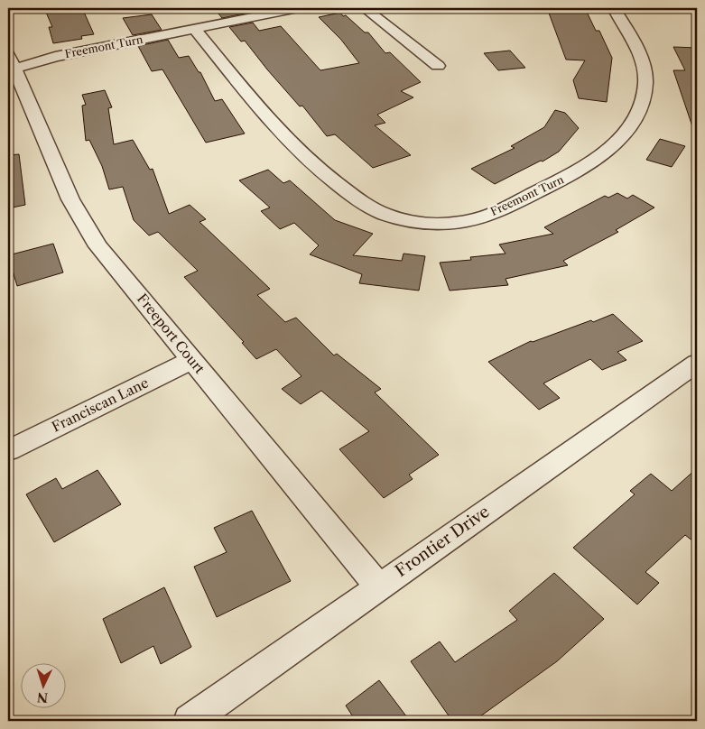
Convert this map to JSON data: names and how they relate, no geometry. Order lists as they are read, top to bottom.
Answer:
{
  "streets": {
    "street": [
      "Freemont Turn",
      "Freeport Court",
      "Franciscan Lane",
      "Frontier Drive"
    ]
  },
  "crossings": [
    ["Freemont Turn", "Freeport Court"],
    ["Freeport Court", "Franciscan Lane"],
    ["Freeport Court", "Frontier Drive"]
  ],
  "north": "bottom"
}
